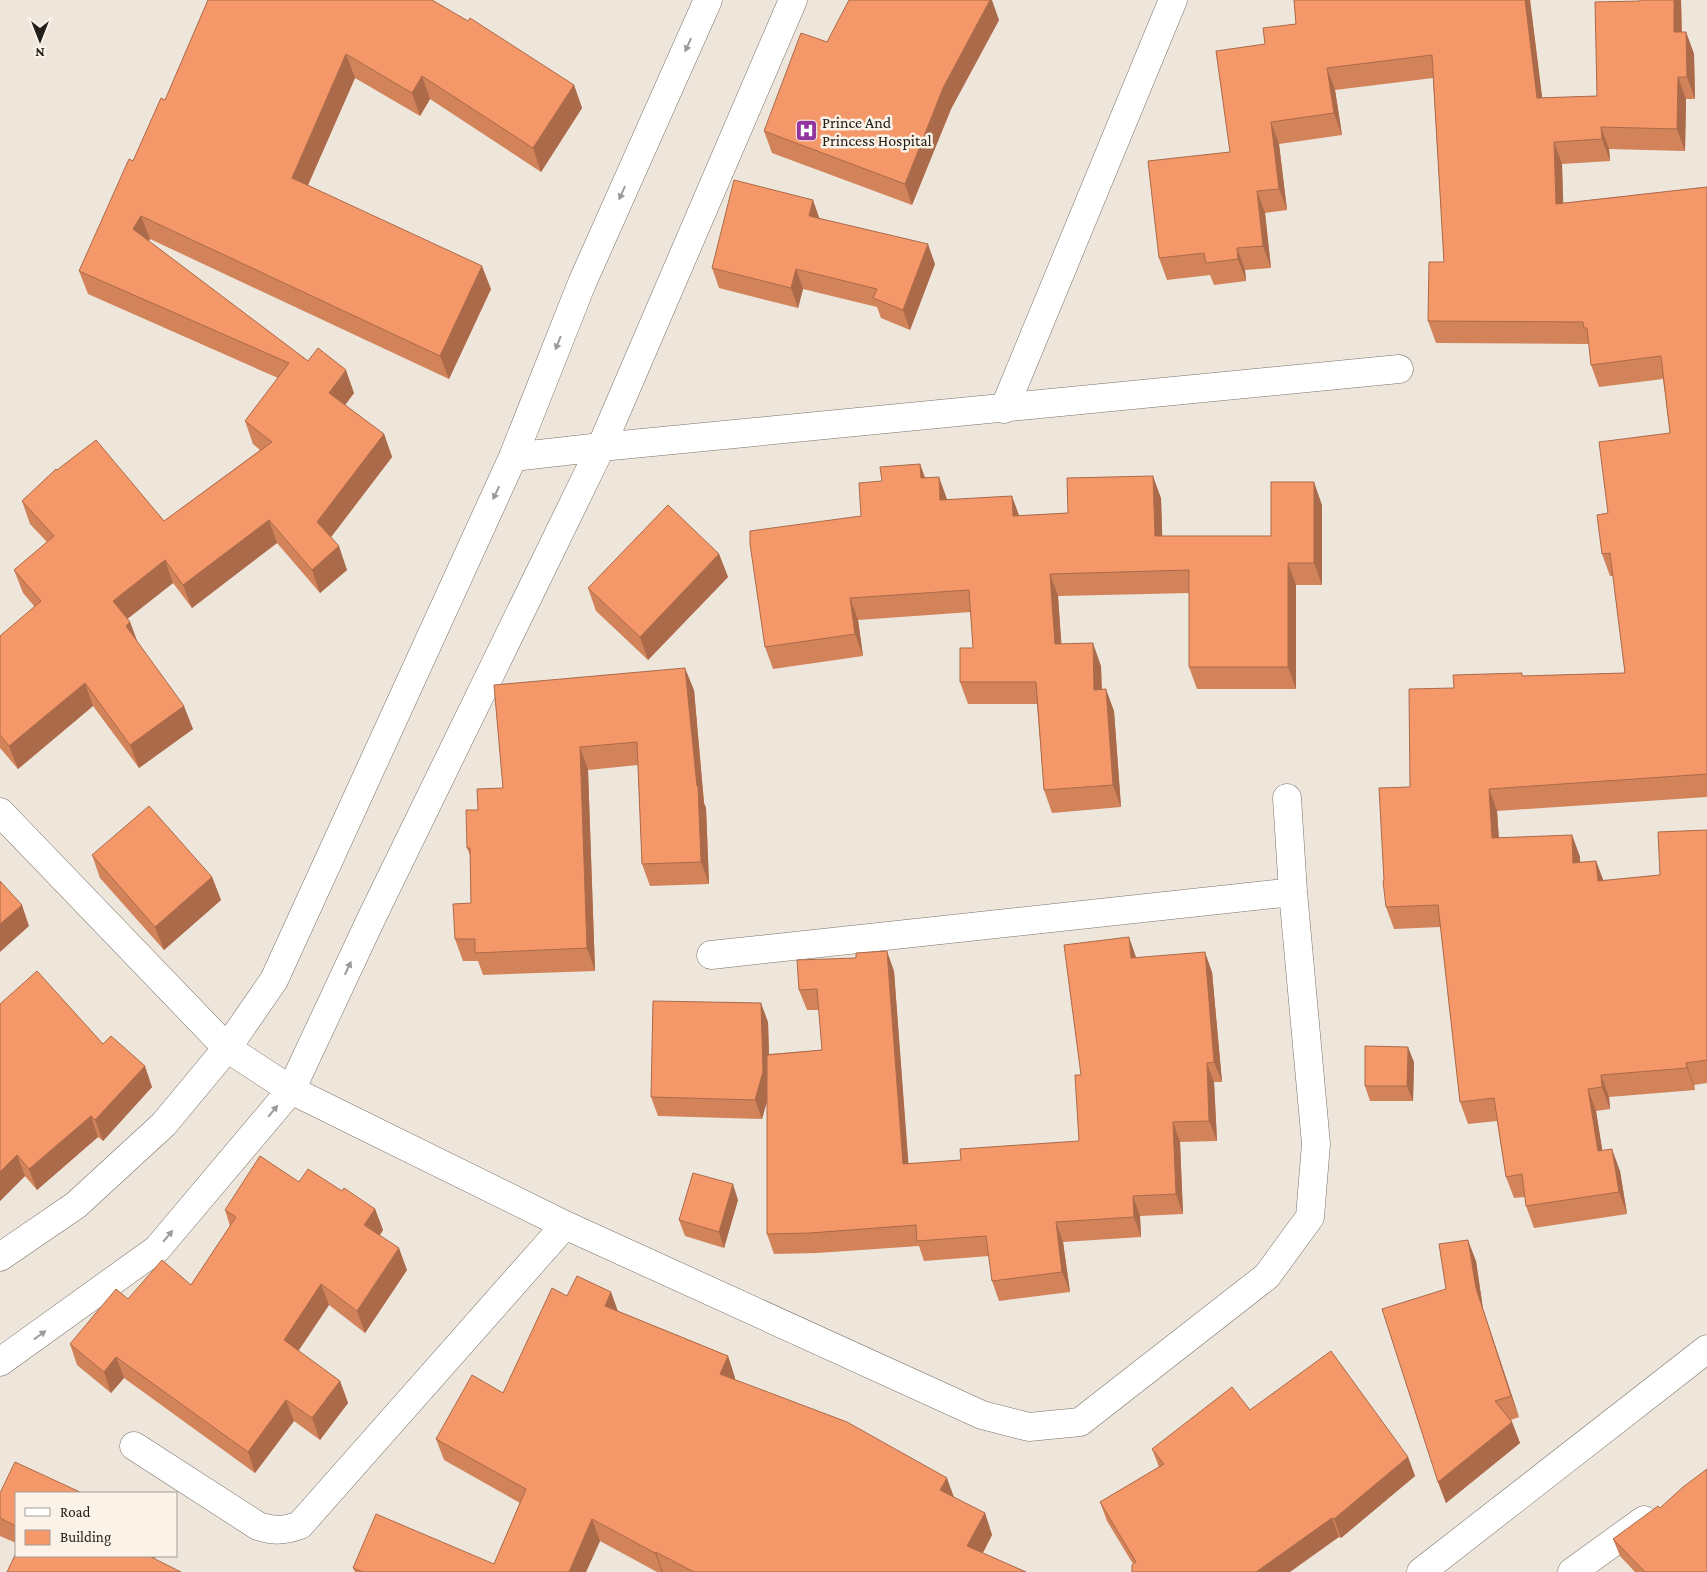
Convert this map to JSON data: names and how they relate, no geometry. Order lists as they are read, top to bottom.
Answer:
{
  "places": {
    "hospital": ["Prince And Princess Hospital"]
  },
  "legend": ["Road", "Building"],
  "north": "bottom"
}
